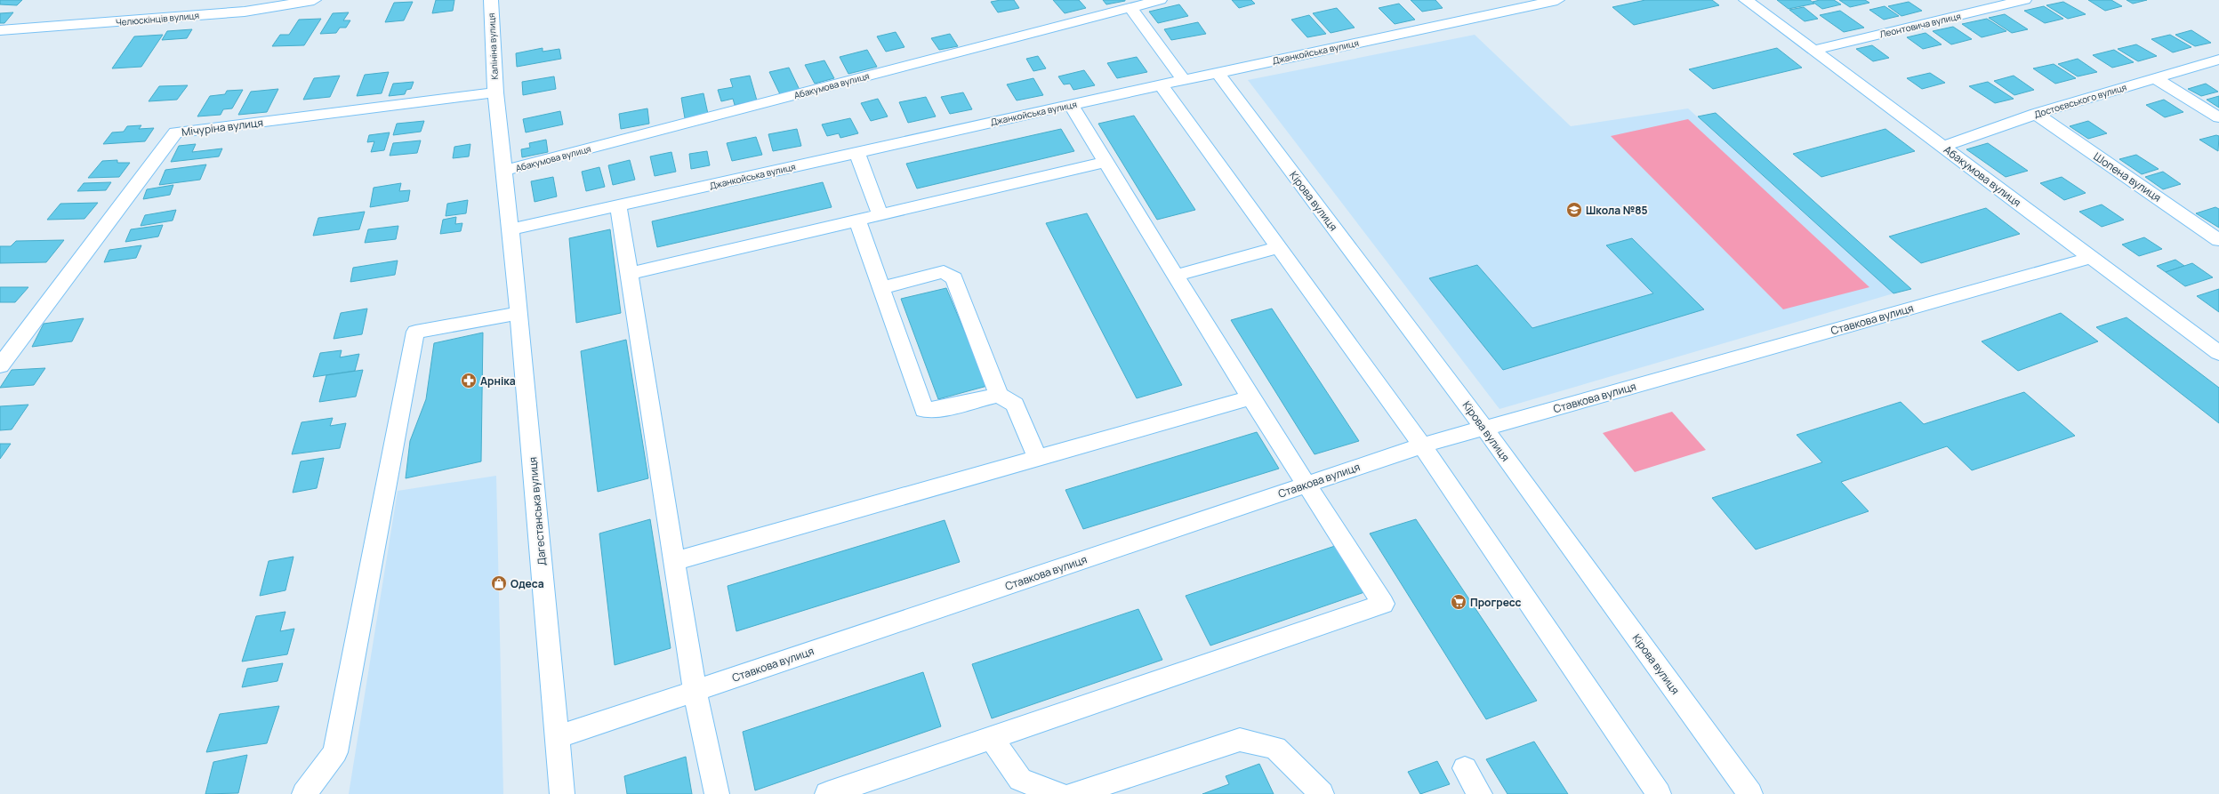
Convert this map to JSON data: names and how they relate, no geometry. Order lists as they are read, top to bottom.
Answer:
{
  "streets": {
    "street": [
      "Челюскінців вулиця",
      "Леонтовича вулиця",
      "Калініна вулиця",
      "Джанкойська вулиця",
      "Абакумова вулиця",
      "Достоєвського вулиця",
      "Мічуріна вулиця",
      "Шопена вулиця",
      "Кірова вулиця",
      "Ставкова вулиця",
      "Дагестанська вулиця"
    ]
  },
  "crossings": [
    ["Леонтовича вулиця", "Абакумова вулиця"],
    ["Калініна вулиця", "Абакумова вулиця"],
    ["Калініна вулиця", "Мічуріна вулиця"],
    ["Калініна вулиця", "Дагестанська вулиця"],
    ["Джанкойська вулиця", "Кірова вулиця"],
    ["Джанкойська вулиця", "Дагестанська вулиця"],
    ["Абакумова вулиця", "Достоєвського вулиця"],
    ["Абакумова вулиця", "Ставкова вулиця"],
    ["Абакумова вулиця", "Дагестанська вулиця"],
    ["Достоєвського вулиця", "Шопена вулиця"],
    ["Кірова вулиця", "Ставкова вулиця"],
    ["Ставкова вулиця", "Дагестанська вулиця"]
  ],
  "places": {
    "school or university": ["Школа №85"],
    "pharmacy": ["Арніка"],
    "shop": ["Одеса"],
    "supermarket": ["Прогресс"]
  }
}
